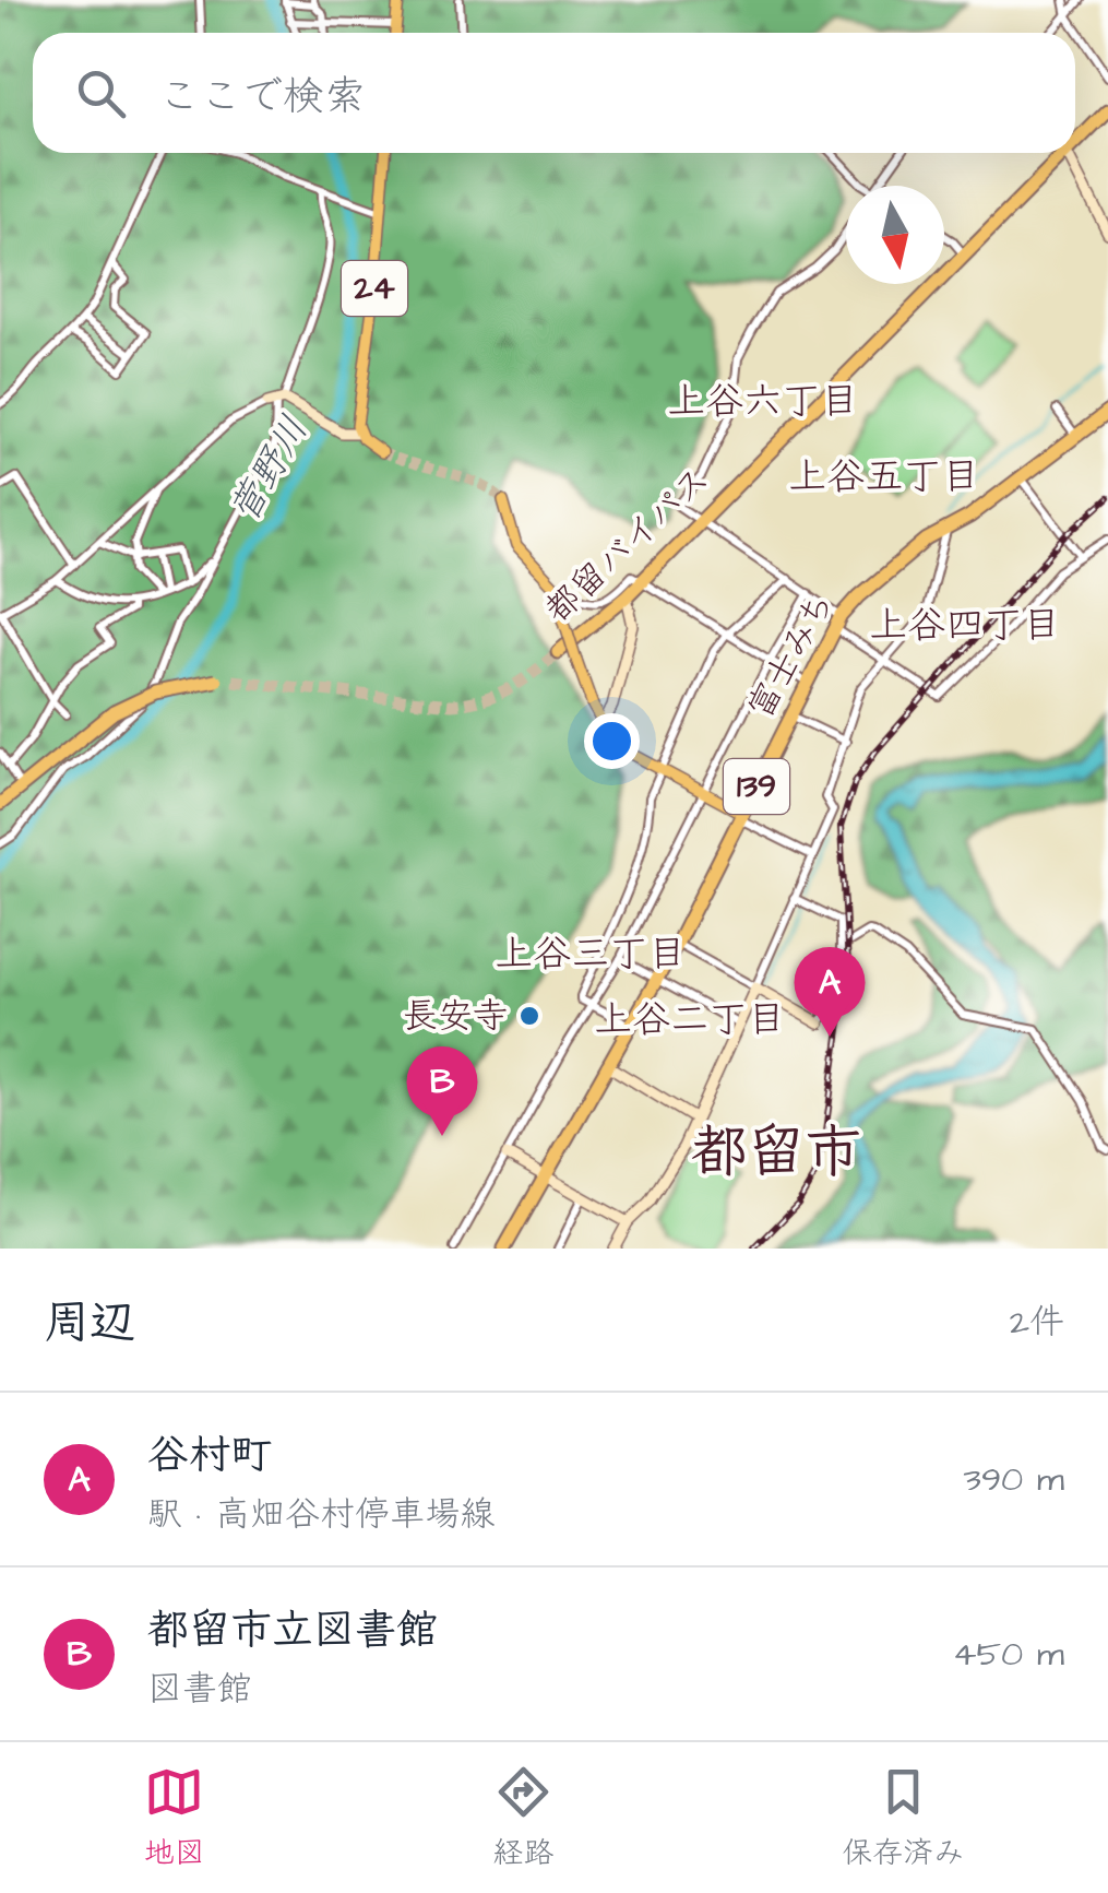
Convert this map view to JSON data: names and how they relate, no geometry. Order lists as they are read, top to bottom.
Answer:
{
  "streets": {
    "highway": ["都留バイパス", "富士みち", "139"],
    "main road": ["24"]
  },
  "districts": [
    "上谷六丁目",
    "上谷五丁目",
    "上谷四丁目",
    "上谷三丁目",
    "上谷二丁目",
    "都留市"
  ],
  "water": ["菅野川"],
  "places": ["長安寺"],
  "north": "bottom",
  "page": {
    "search": "ここで検索",
    "pins": ["A", "B"],
    "heading": ["周辺", "2件"],
    "list": [
      {
        "mark": "A",
        "name": "谷村町",
        "note": "駅 · 高畑谷村停車場線",
        "value": "390 m"
      },
      {
        "mark": "B",
        "name": "都留市立図書館",
        "note": "図書館",
        "value": "450 m"
      }
    ],
    "nav": ["地図", "経路", "保存済み"]
  }
}
